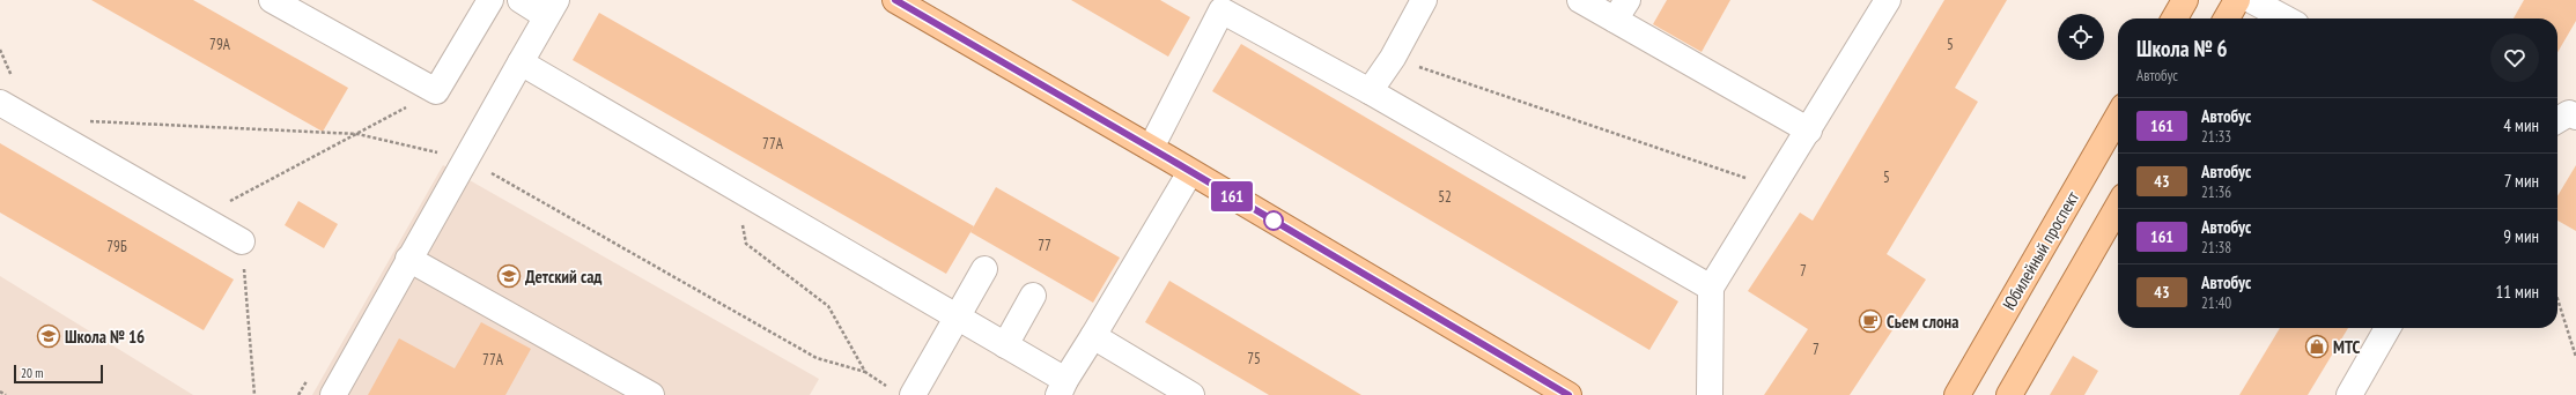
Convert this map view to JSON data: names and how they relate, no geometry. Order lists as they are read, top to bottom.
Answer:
{
  "streets": {
    "main road": ["Юбилейный проспект"]
  },
  "places": {
    "school or university": ["Детский сад", "Школа № 16"],
    "cafe": ["Сьем слона"],
    "shop": ["МТС"]
  },
  "lines": ["bus line 161"],
  "house_numbers": [
    "79А",
    "5",
    "77А",
    "5",
    "52",
    "77",
    "79Б",
    "7",
    "7",
    "75",
    "77А"
  ],
  "scale_bar": "20 m",
  "page": {
    "on_map": "161",
    "heading": ["Школа № 6", "Автобус"],
    "list": [
      {
        "mark": "161",
        "name": "Автобус",
        "note": "21:33",
        "value": "4 мин"
      },
      {
        "mark": "43",
        "name": "Автобус",
        "note": "21:36",
        "value": "7 мин"
      },
      {
        "mark": "161",
        "name": "Автобус",
        "note": "21:38",
        "value": "9 мин"
      },
      {
        "mark": "43",
        "name": "Автобус",
        "note": "21:40",
        "value": "11 мин"
      }
    ],
    "scale": "20 m"
  }
}
